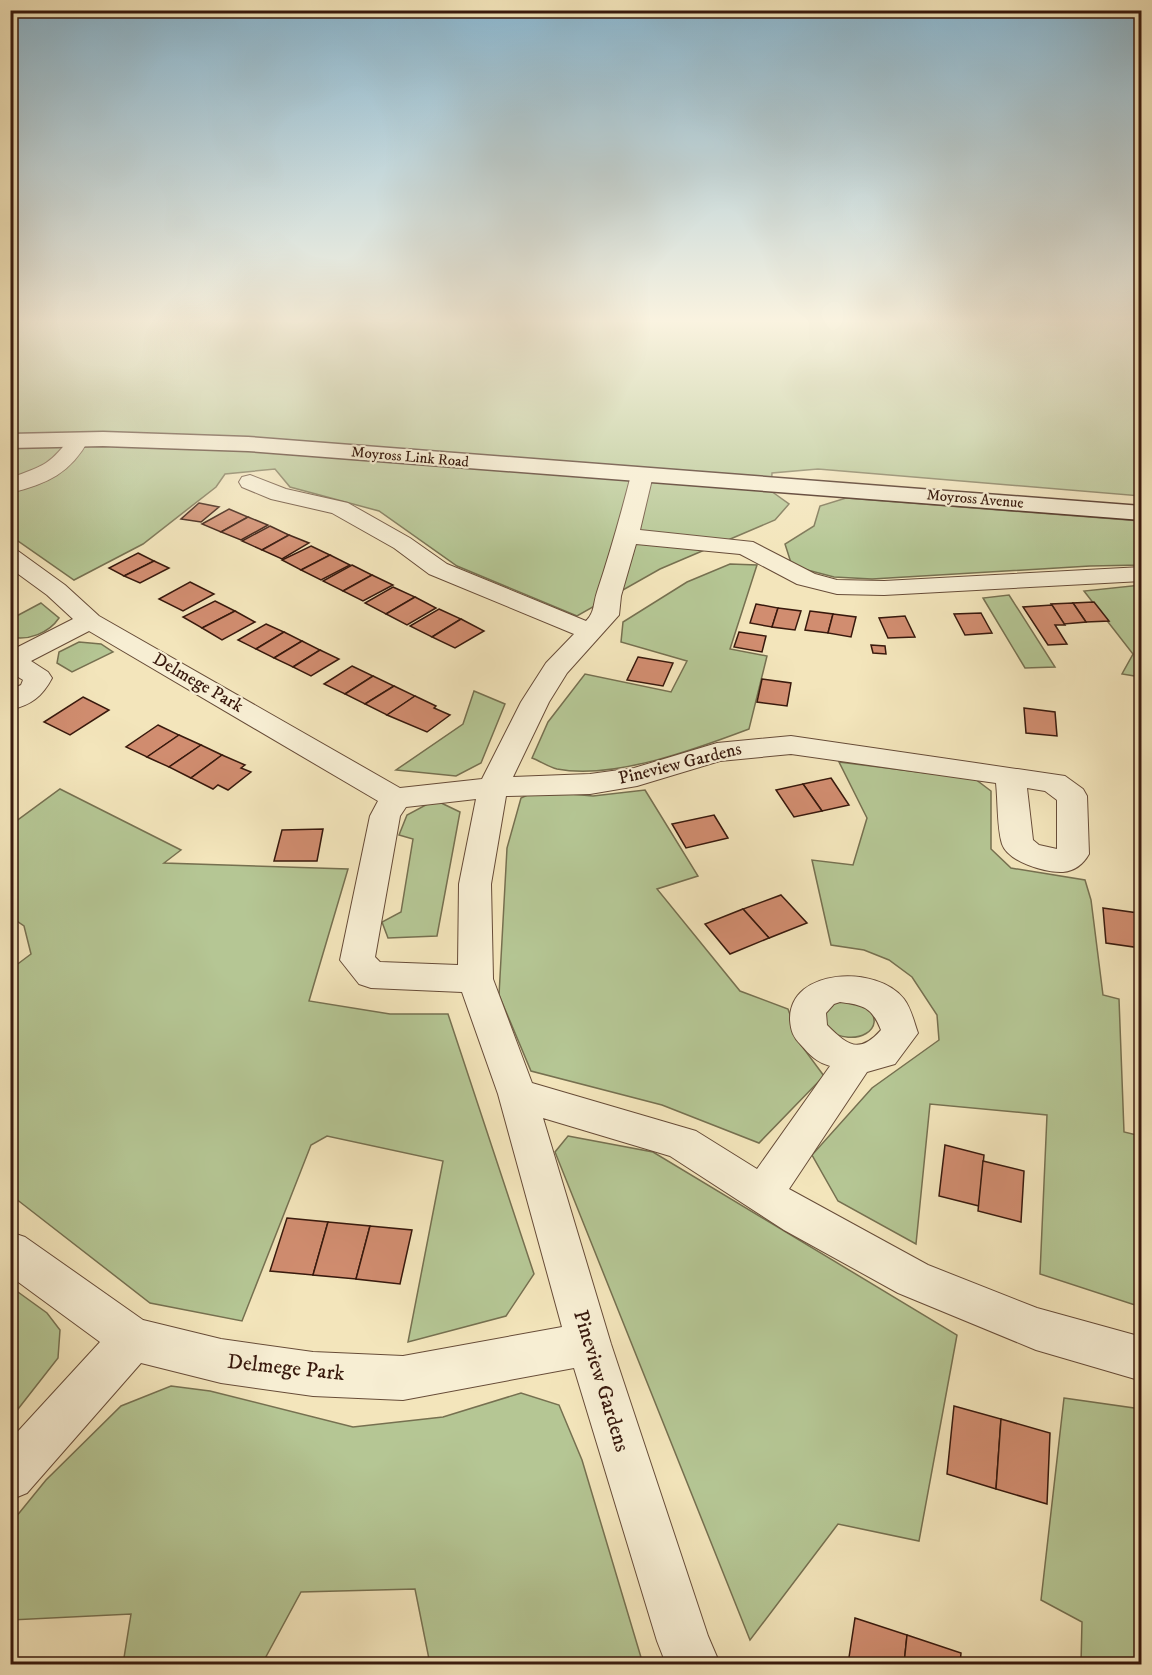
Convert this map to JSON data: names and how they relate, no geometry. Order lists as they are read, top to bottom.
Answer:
{
  "streets": {
    "street": [
      "Moyross Link Road",
      "Moyross Avenue",
      "Delmege Park",
      "Pineview Gardens"
    ]
  },
  "crossings": [
    ["Moyross Link Road", "Moyross Avenue"],
    ["Delmege Park", "Pineview Gardens"]
  ]
}
